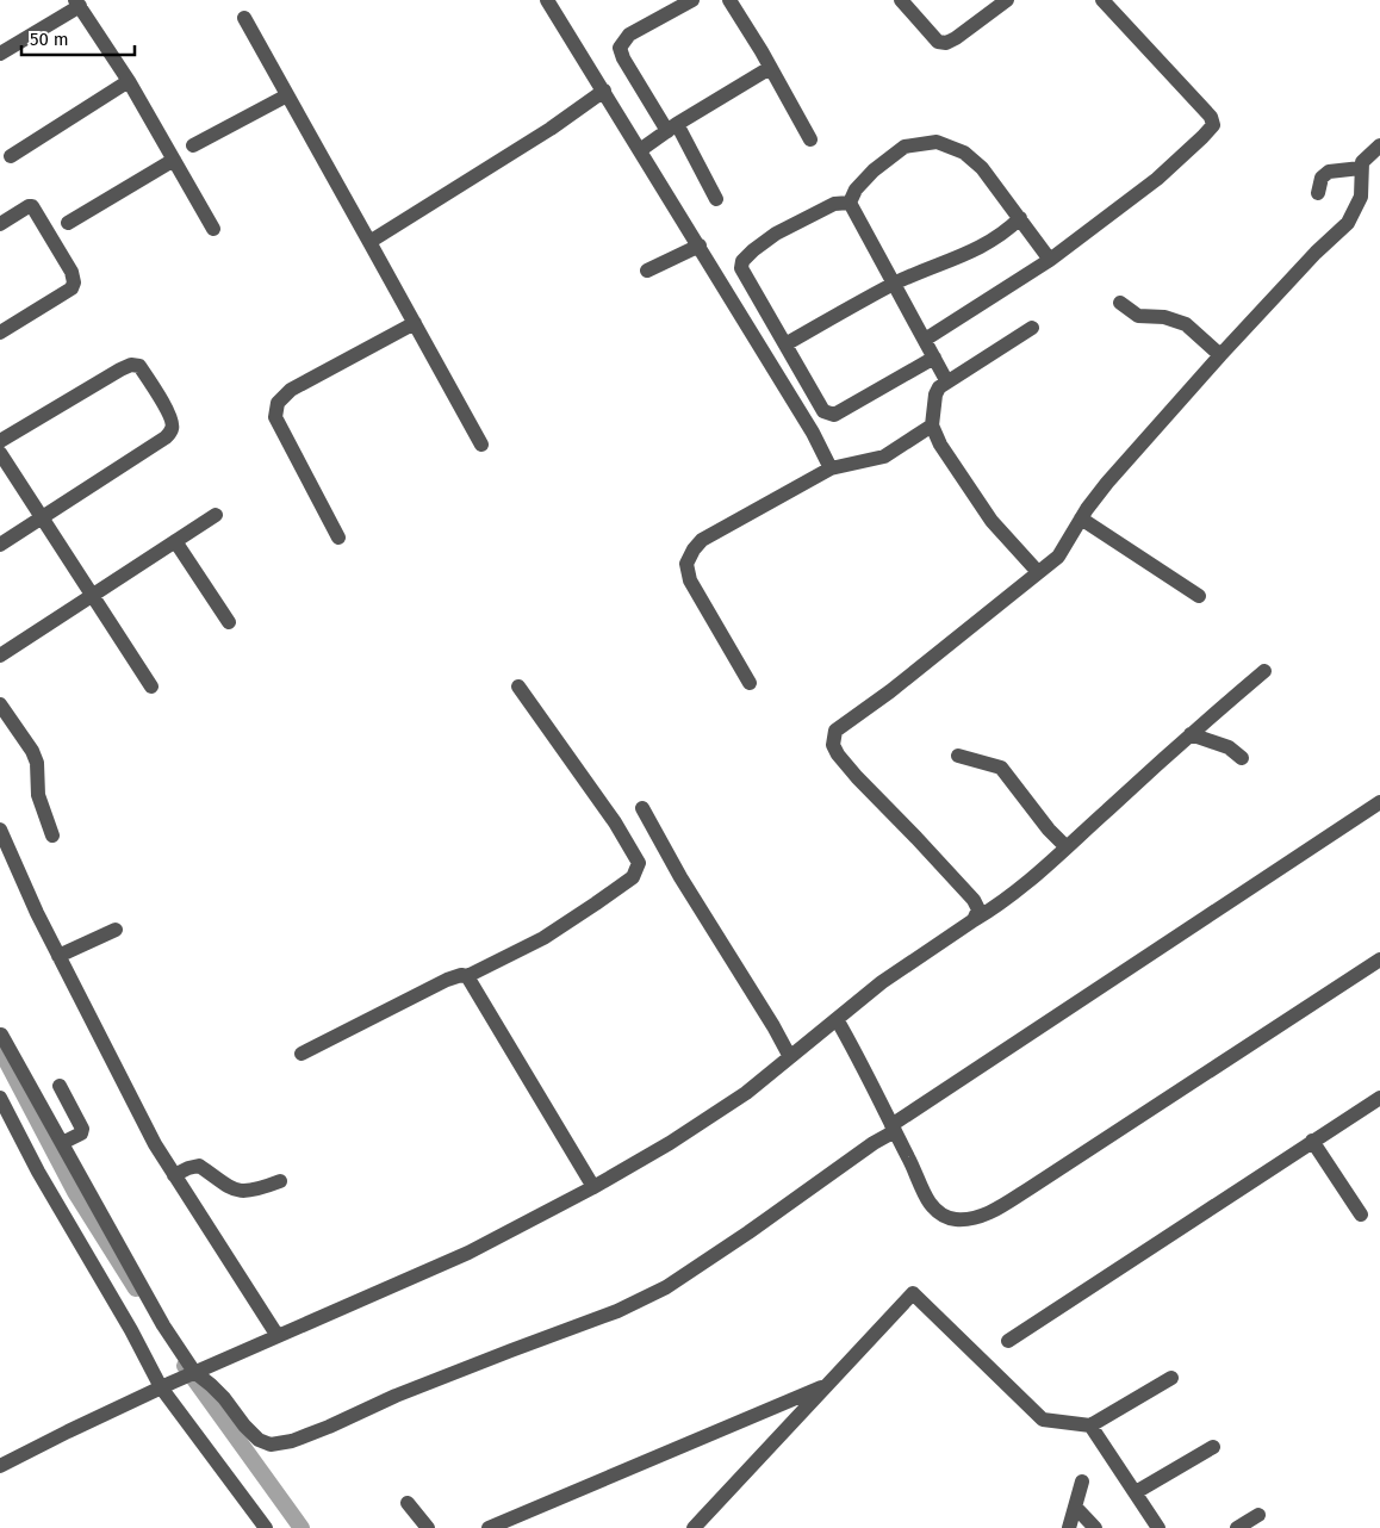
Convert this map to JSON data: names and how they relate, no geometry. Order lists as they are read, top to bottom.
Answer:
{
  "scale_bar": "50 m"
}
